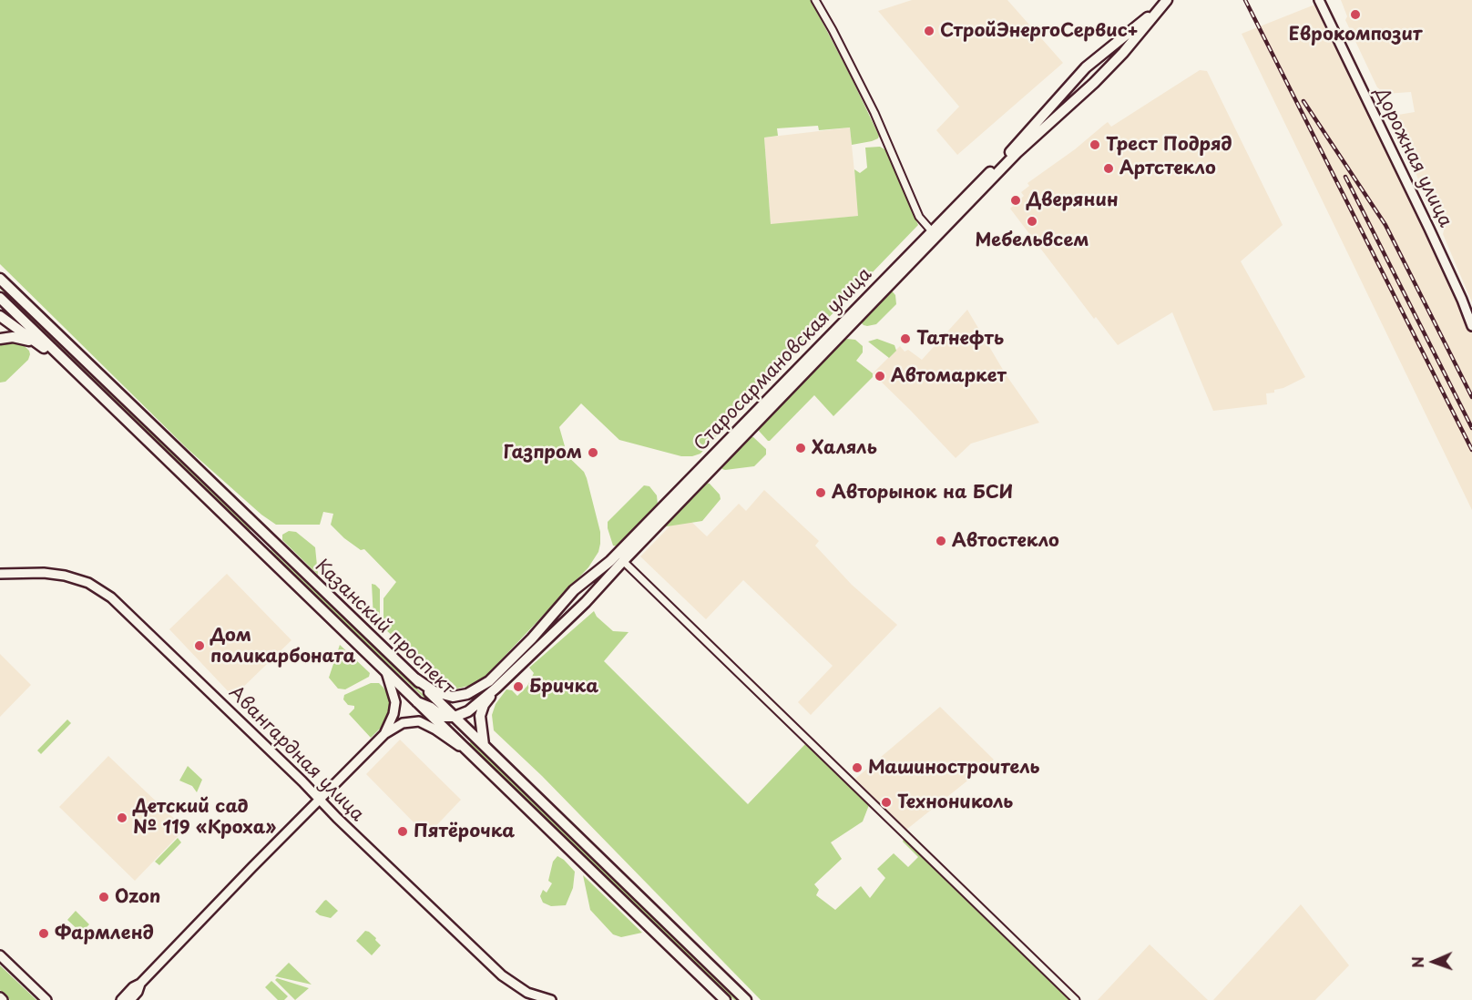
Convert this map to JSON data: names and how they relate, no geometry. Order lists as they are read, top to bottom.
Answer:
{
  "streets": {
    "main road": ["Старосармановская улица", "Казанский проспект"],
    "street": ["Дорожная улица", "Авангардная улица"]
  },
  "crossings": [
    ["Старосармановская улица", "Казанский проспект"]
  ],
  "places": [
    "Еврокомпозит",
    "СтройЭнергоСервис+",
    "Трест Подряд",
    "Артстекло",
    "Дверянин",
    "Мебельвсем",
    "Татнефть",
    "Автомаркет",
    "Халяль",
    "Газпром",
    "Авторынок на БСИ",
    "Автостекло",
    "Дом поликарбоната",
    "Бричка",
    "Машиностроитель",
    "Технониколь",
    "Детский сад № 119 «Кроха»",
    "Пятёрочка",
    "Ozon",
    "Фармленд"
  ],
  "north": "left"
}
